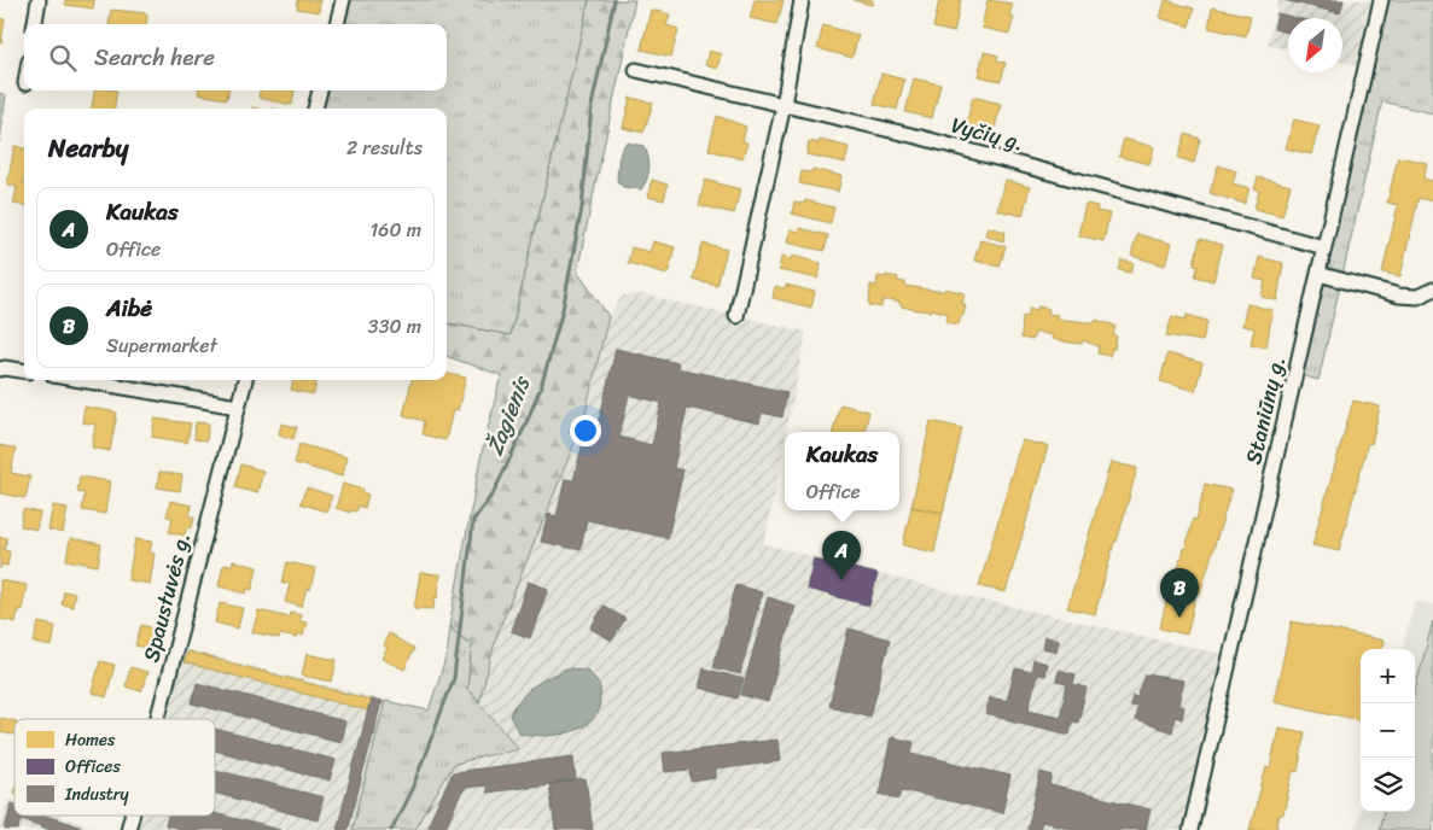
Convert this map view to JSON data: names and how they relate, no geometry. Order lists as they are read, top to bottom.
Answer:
{
  "streets": {
    "street": ["Vyčių g.", "Staniūnų g.", "Spaustuvės g."]
  },
  "crossings": [
    ["Vyčių g.", "Staniūnų g."]
  ],
  "water": ["Žagienis"],
  "legend": ["Homes", "Offices", "Industry"],
  "north": "bottom left",
  "page": {
    "search": "Search here",
    "heading": ["Nearby", "2 results"],
    "list": [
      {
        "mark": "A",
        "name": "Kaukas",
        "note": "Office",
        "value": "160 m"
      },
      {
        "mark": "B",
        "name": "Aibė",
        "note": "Supermarket",
        "value": "330 m"
      }
    ],
    "popup": ["Kaukas", "Office"],
    "pins": ["A", "B"],
    "map_buttons": ["+", "−"]
  }
}
